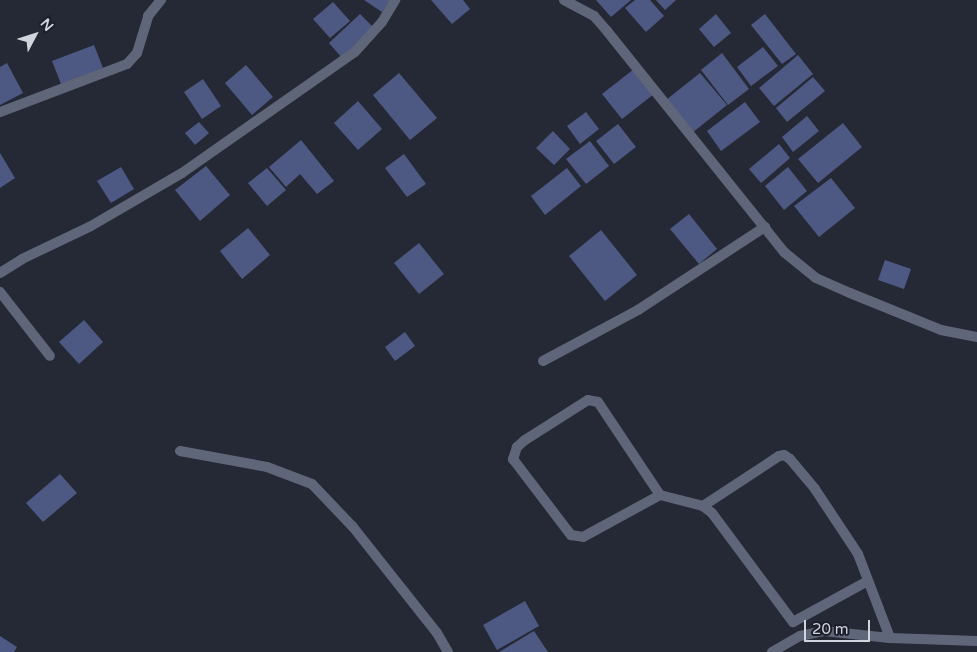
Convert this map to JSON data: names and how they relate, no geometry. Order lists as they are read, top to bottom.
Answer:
{
  "scale_bar": "20 m",
  "north": "top right"
}
